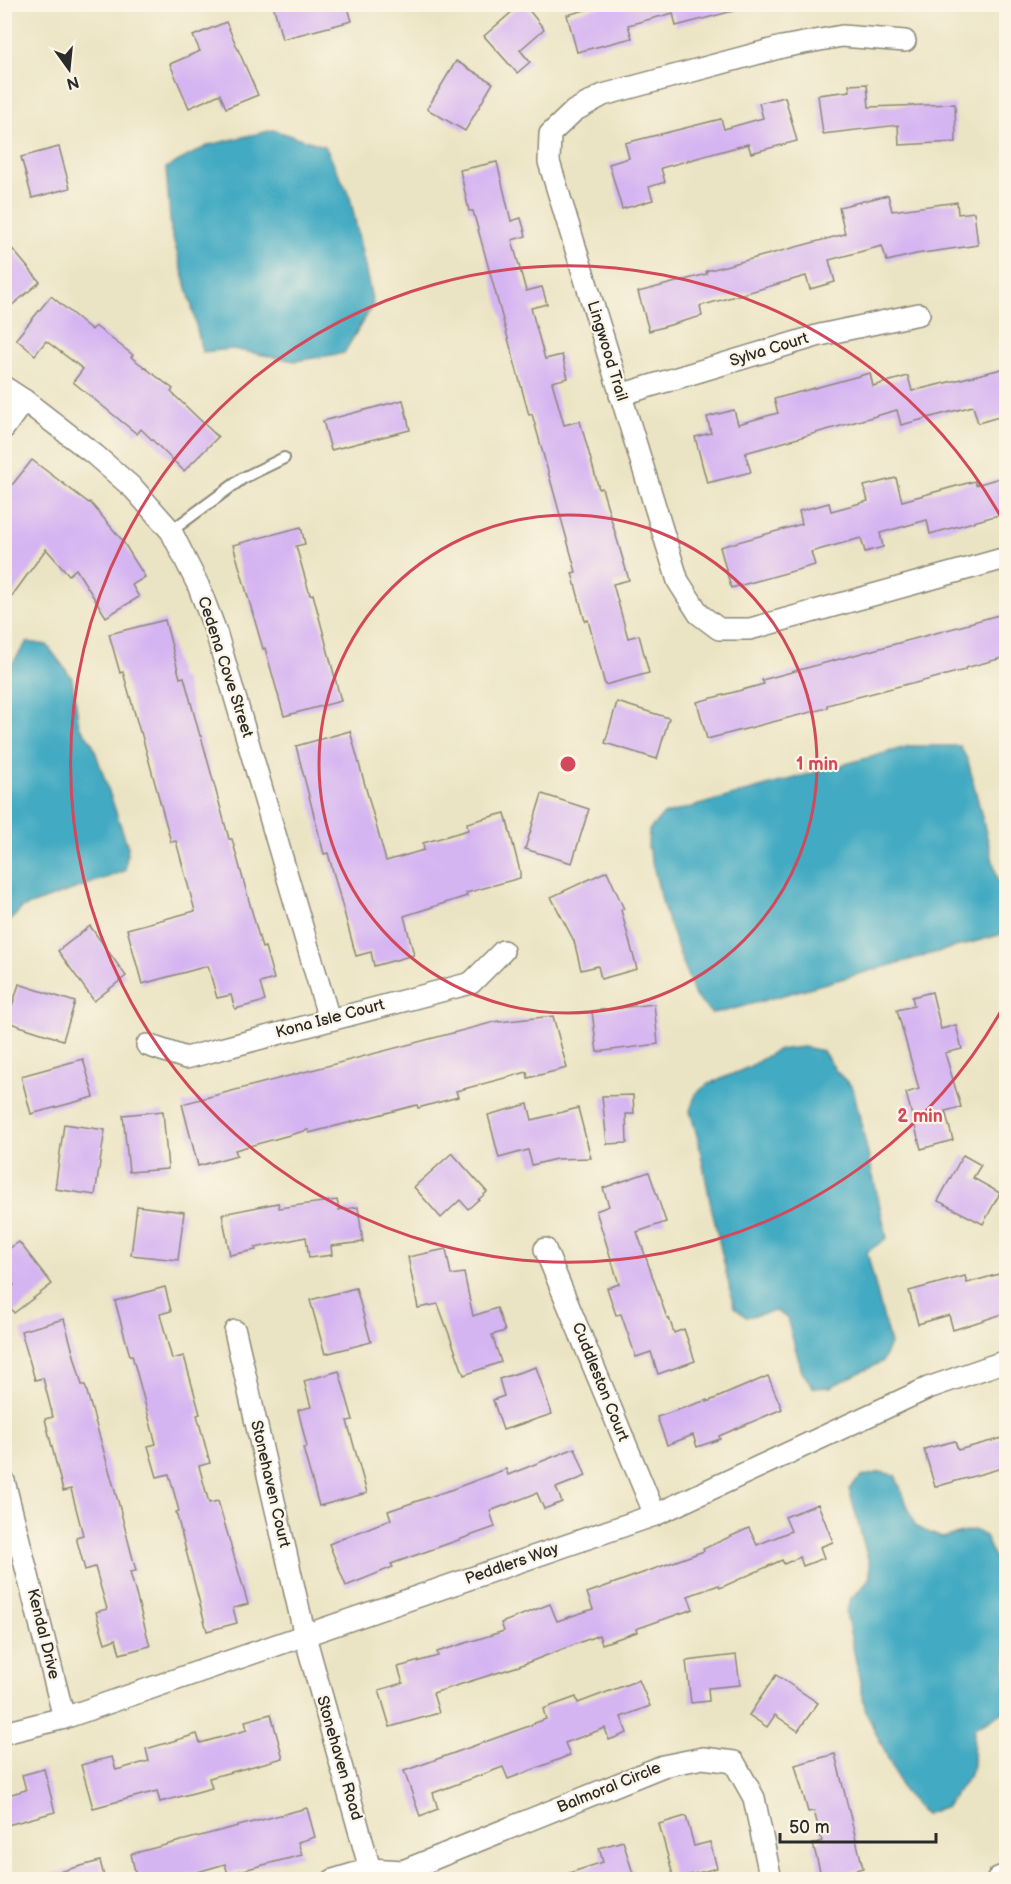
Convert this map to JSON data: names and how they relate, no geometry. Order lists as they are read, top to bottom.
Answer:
{
  "streets": {
    "street": [
      "Sylva Court",
      "Lingwood Trail",
      "Cedena Cove Street",
      "Kona Isle Court",
      "Cuddleston Court",
      "Stonehaven Court",
      "Peddlers Way",
      "Kendal Drive",
      "Stonehaven Road",
      "Balmoral Circle"
    ]
  },
  "crossings": [
    ["Sylva Court", "Lingwood Trail"],
    ["Cedena Cove Street", "Kona Isle Court"],
    ["Cuddleston Court", "Peddlers Way"],
    ["Stonehaven Court", "Peddlers Way"],
    ["Stonehaven Court", "Stonehaven Road"],
    ["Peddlers Way", "Kendal Drive"],
    ["Peddlers Way", "Stonehaven Road"],
    ["Stonehaven Road", "Balmoral Circle"]
  ],
  "scale_bar": "50 m",
  "north": "bottom",
  "rings": ["1 min", "2 min"]
}
